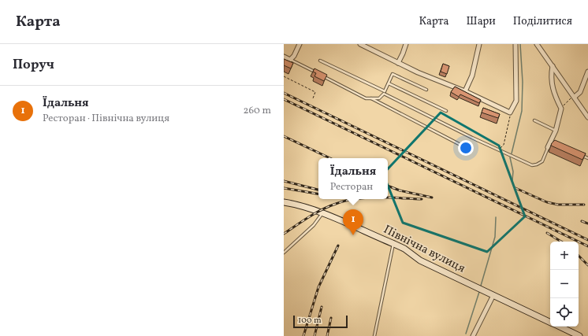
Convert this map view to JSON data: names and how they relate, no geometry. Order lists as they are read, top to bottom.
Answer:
{
  "streets": {
    "street": ["Північна вулиця"]
  },
  "scale_bar": "100 m",
  "page": {
    "header": "Карта",
    "nav": ["Карта", "Шари", "Поділитися"],
    "heading": "Поруч",
    "list": [
      {
        "mark": "1",
        "name": "Їдальня",
        "note": "Ресторан · Північна вулиця",
        "value": "260 m"
      }
    ],
    "popup": ["Їдальня", "Ресторан"],
    "pins": "1",
    "map_buttons": ["+", "−"],
    "scale": "100 m"
  }
}
